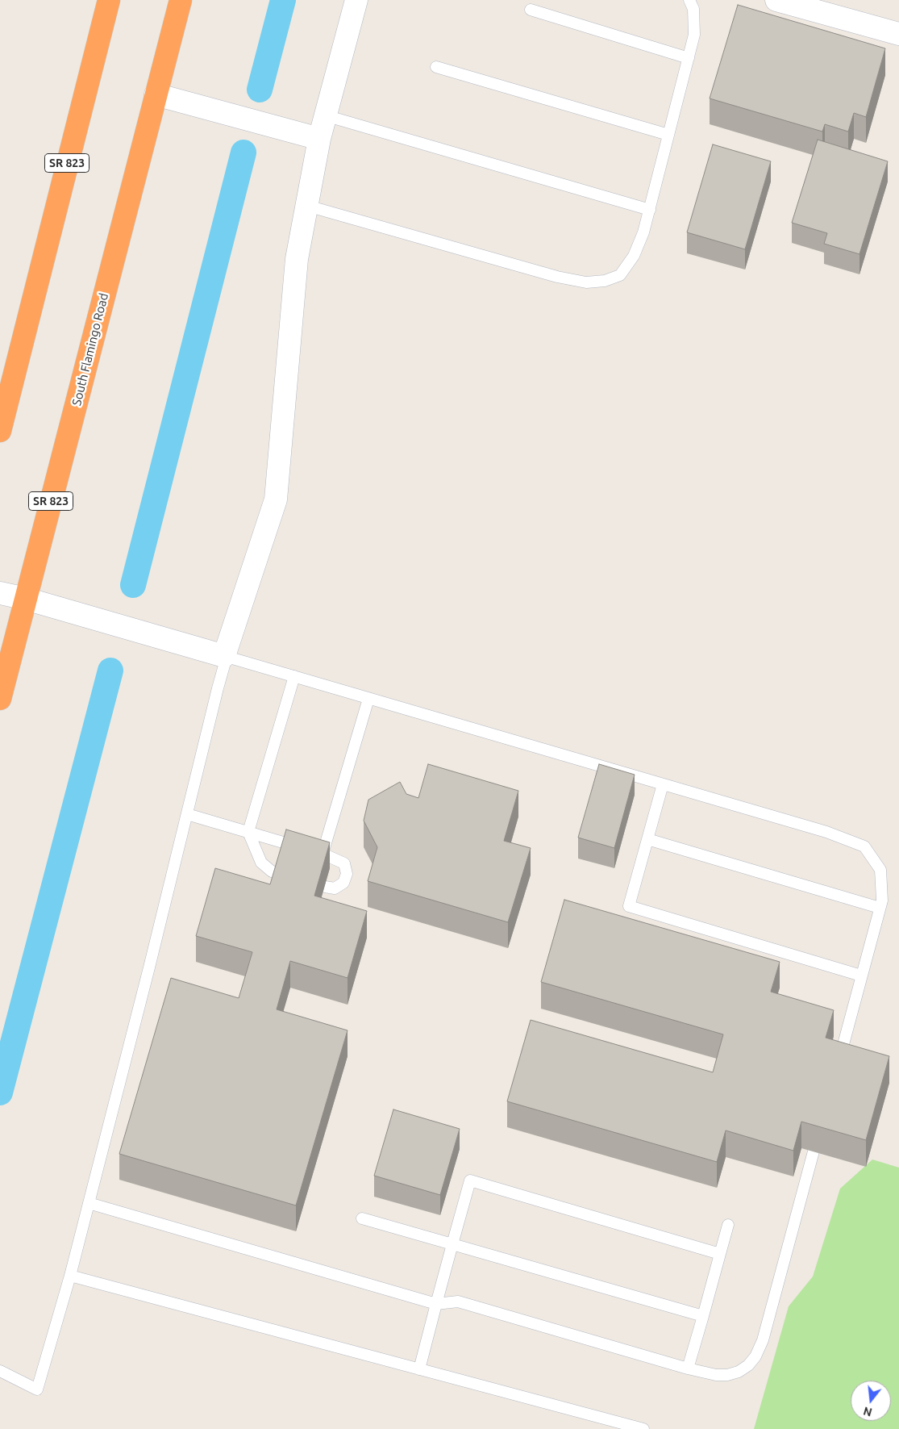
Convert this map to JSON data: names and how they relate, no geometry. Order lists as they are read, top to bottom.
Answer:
{
  "streets": {
    "highway": ["SR 823", "South Flamingo Road"]
  },
  "north": "bottom"
}
